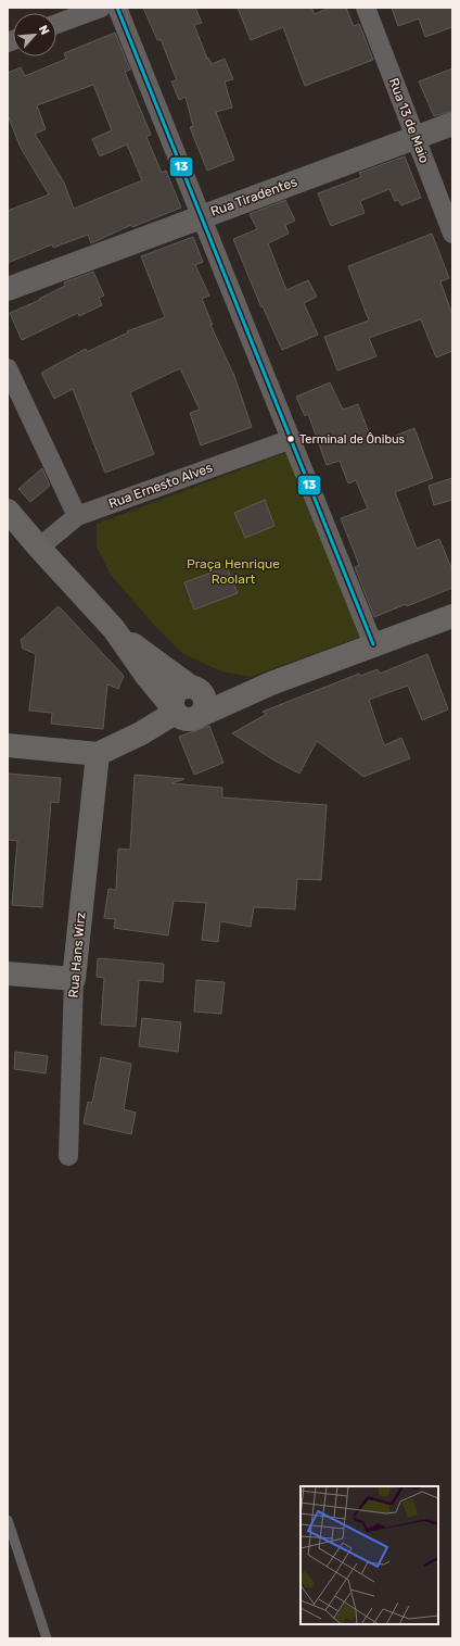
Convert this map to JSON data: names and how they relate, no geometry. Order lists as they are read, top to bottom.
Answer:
{
  "streets": {
    "main road": ["Rua Hans Wirz"],
    "street": ["Rua 13 de Maio", "Rua Tiradentes", "Rua Ernesto Alves"]
  },
  "crossings": [
    ["Rua 13 de Maio", "Rua Tiradentes"]
  ],
  "parks": ["Praça Henrique Roolart"],
  "places": ["Terminal de Ônibus"],
  "lines": ["transit line 13"],
  "north": "top right"
}
